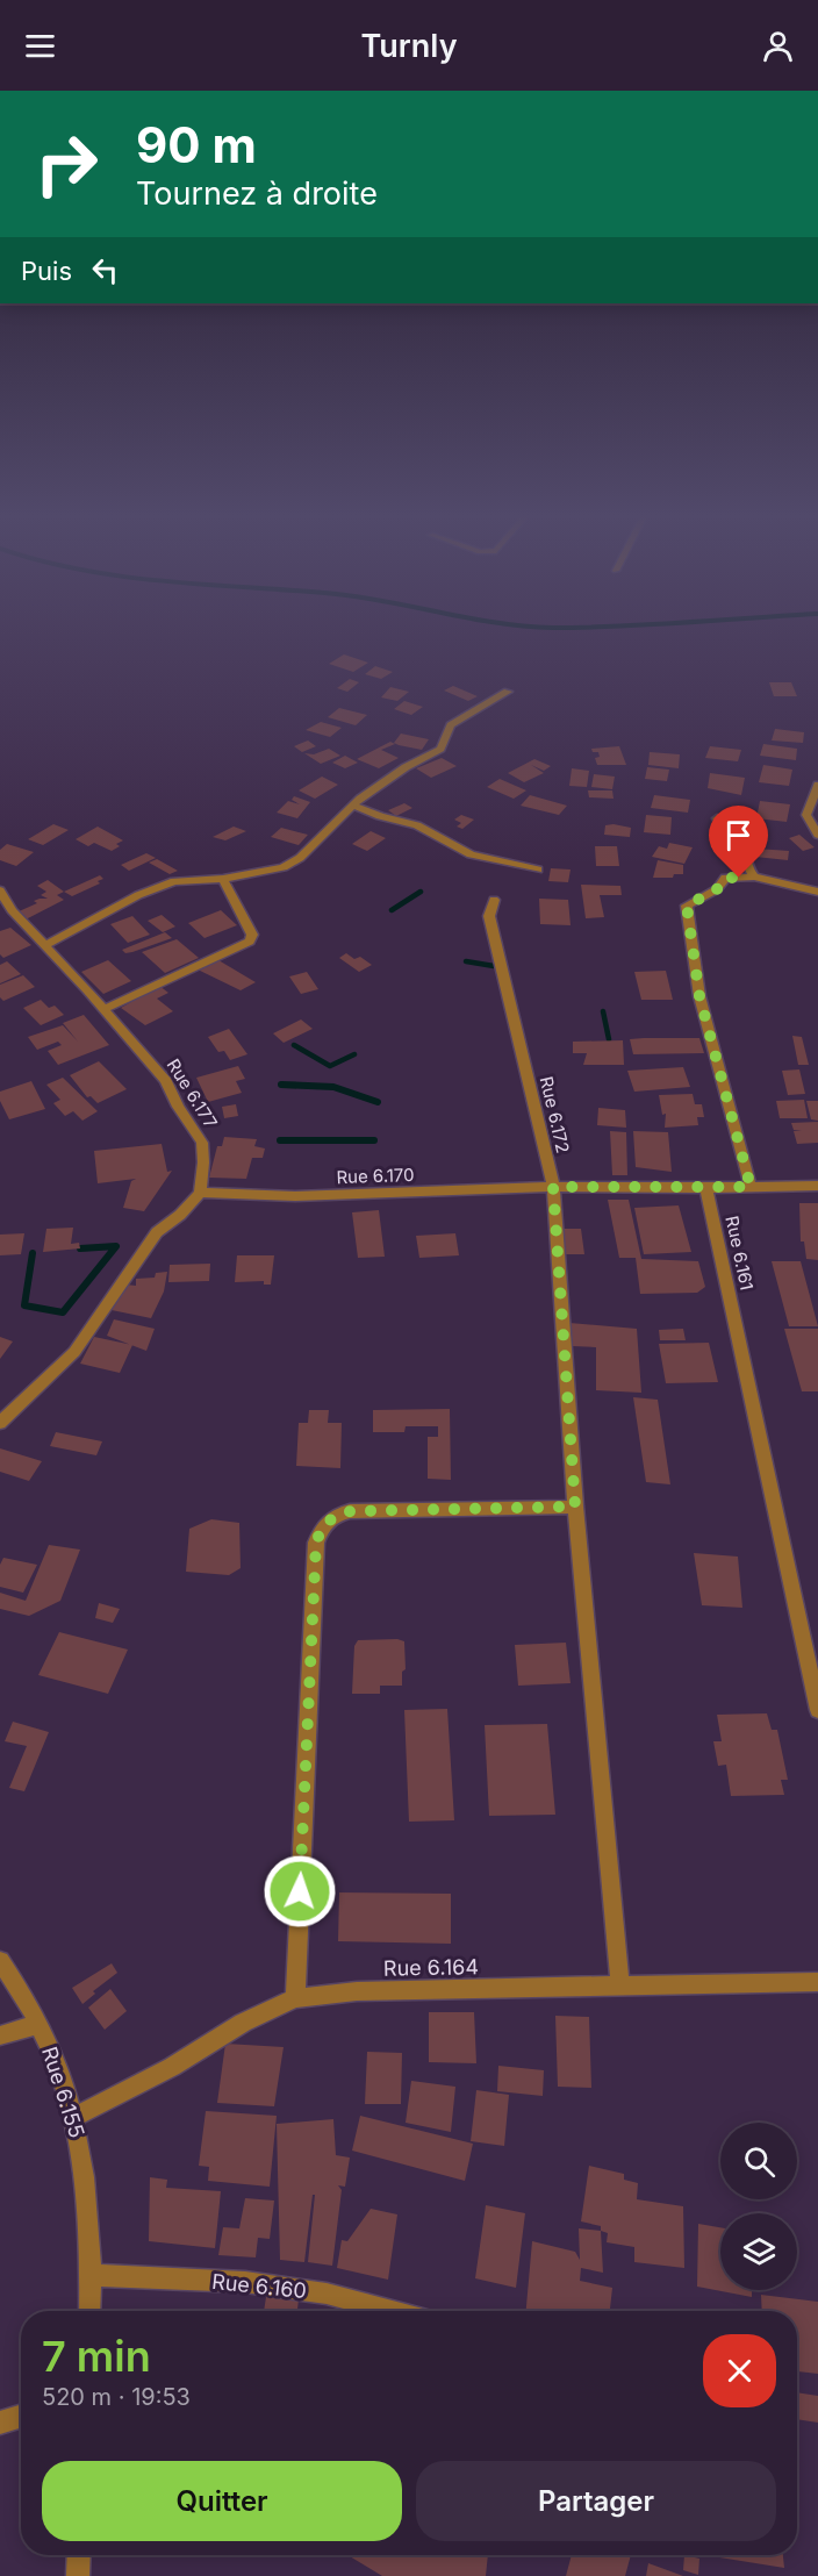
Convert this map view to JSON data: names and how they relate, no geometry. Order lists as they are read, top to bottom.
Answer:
{
  "streets": {
    "street": [
      "Rue 6.177",
      "Rue 6.172",
      "Rue 6.170",
      "Rue 6.161",
      "Rue 6.164",
      "Rue 6.155",
      "Rue 6.160"
    ]
  },
  "crossings": [
    ["Rue 6.177", "Rue 6.170"],
    ["Rue 6.172", "Rue 6.170"],
    ["Rue 6.172", "Rue 6.164"],
    ["Rue 6.164", "Rue 6.155"],
    ["Rue 6.155", "Rue 6.160"]
  ],
  "page": {
    "header": "Turnly",
    "turn": ["90 m", "Tournez à droite"],
    "then": "Puis",
    "heading": ["7 min", "520 m · 19:53"],
    "buttons": ["Quitter", "Partager"]
  }
}
